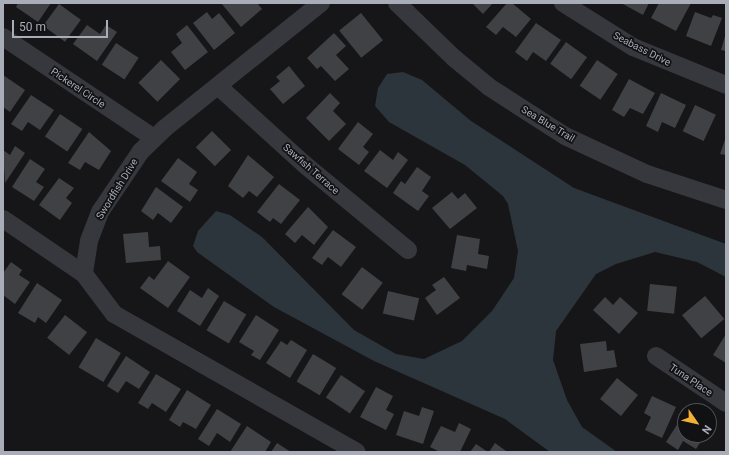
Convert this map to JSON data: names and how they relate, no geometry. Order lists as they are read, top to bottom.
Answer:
{
  "streets": {
    "street": [
      "Seabass Drive",
      "Pickerel Circle",
      "Sea Blue Trail",
      "Sawfish Terrace",
      "Swordfish Drive",
      "Tuna Place"
    ]
  },
  "crossings": [
    ["Pickerel Circle", "Swordfish Drive"],
    ["Sawfish Terrace", "Swordfish Drive"]
  ],
  "scale_bar": "50 m",
  "north": "bottom right"
}
